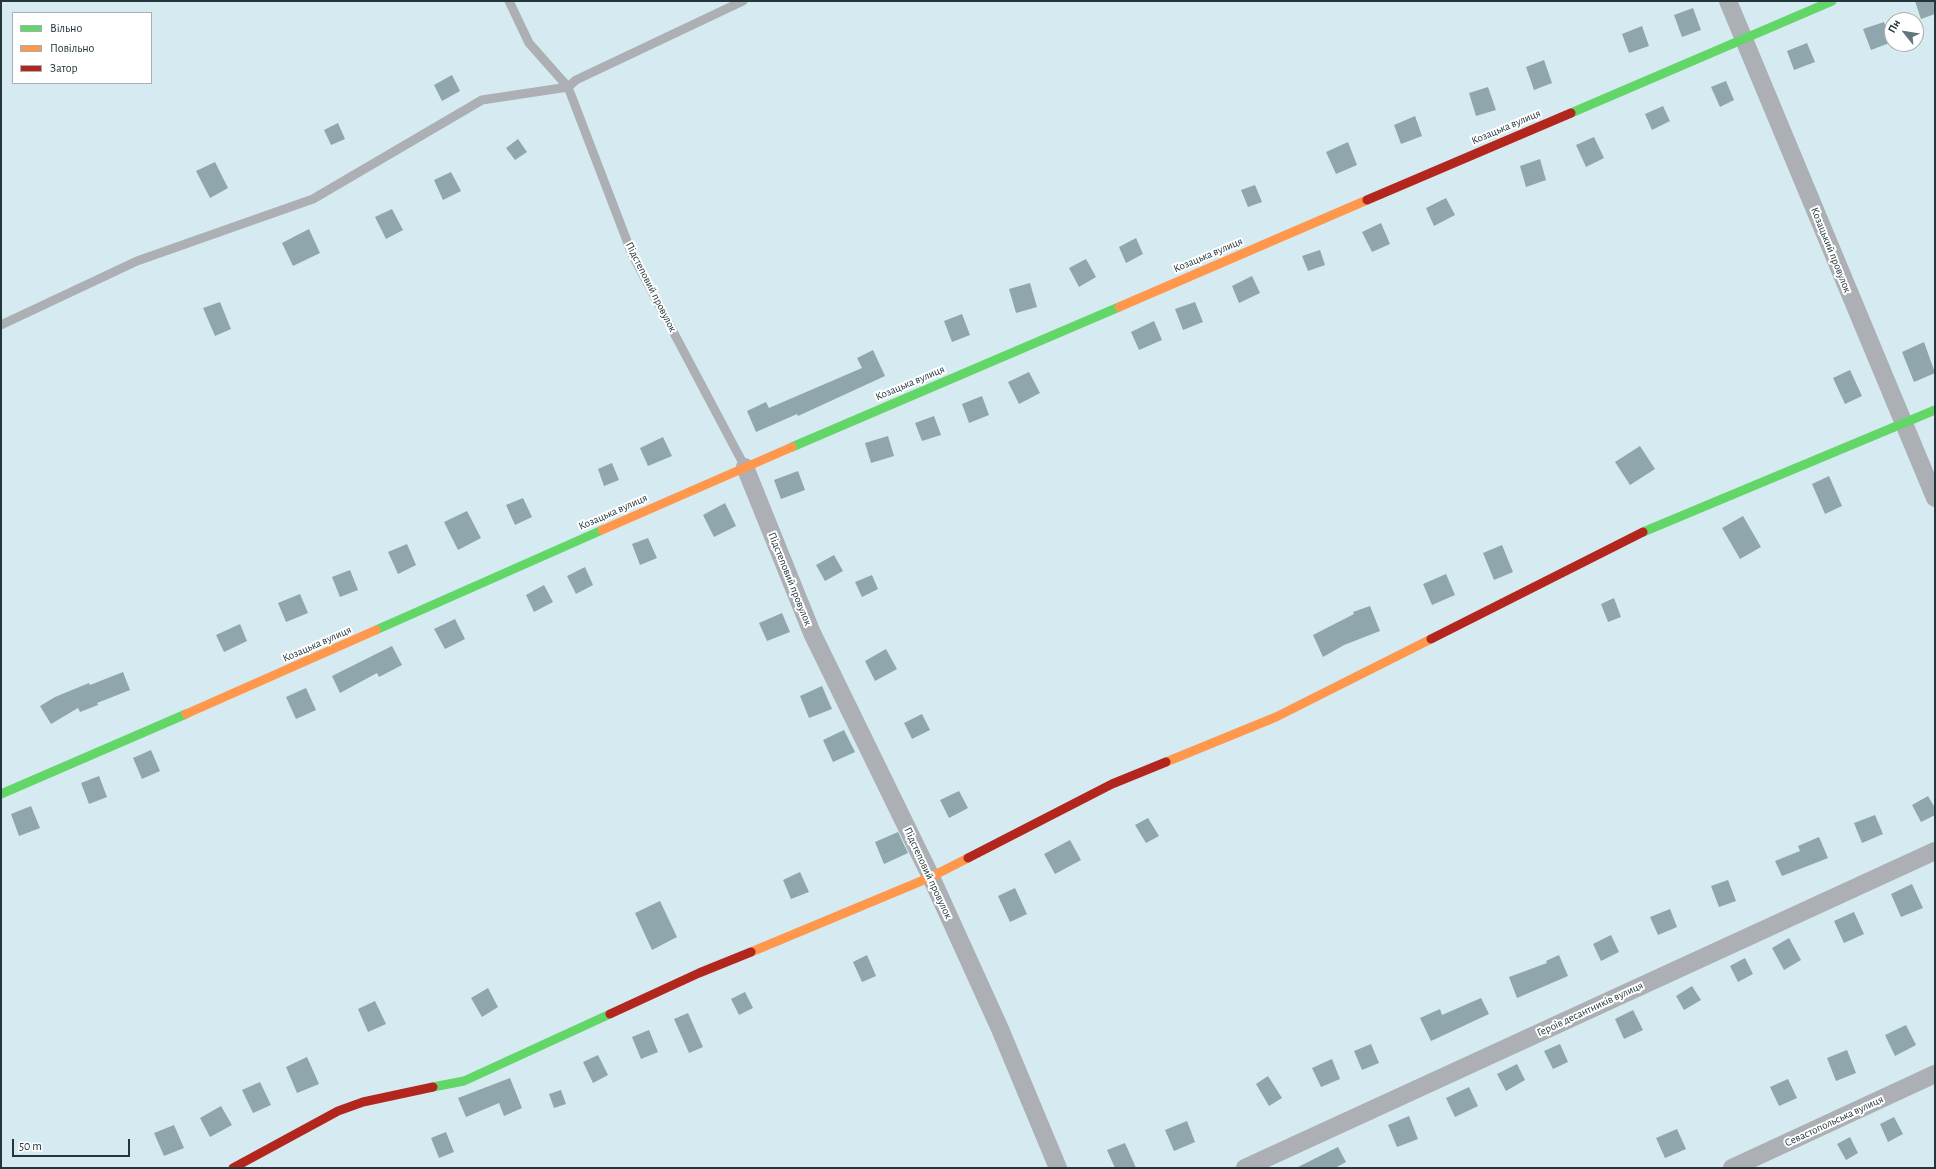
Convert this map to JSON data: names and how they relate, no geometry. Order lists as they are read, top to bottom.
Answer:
{
  "streets": {
    "street": [
      "Козацька вулиця",
      "Козацький провулок",
      "Підстеповий провулок",
      "Героїв десантників вулиця",
      "Севастопольська вулиця"
    ]
  },
  "crossings": [
    ["Козацька вулиця", "Козацький провулок"],
    ["Козацька вулиця", "Підстеповий провулок"]
  ],
  "legend": ["Вільно", "Повільно", "Затор"],
  "scale_bar": "50 m",
  "north": "top left"
}
